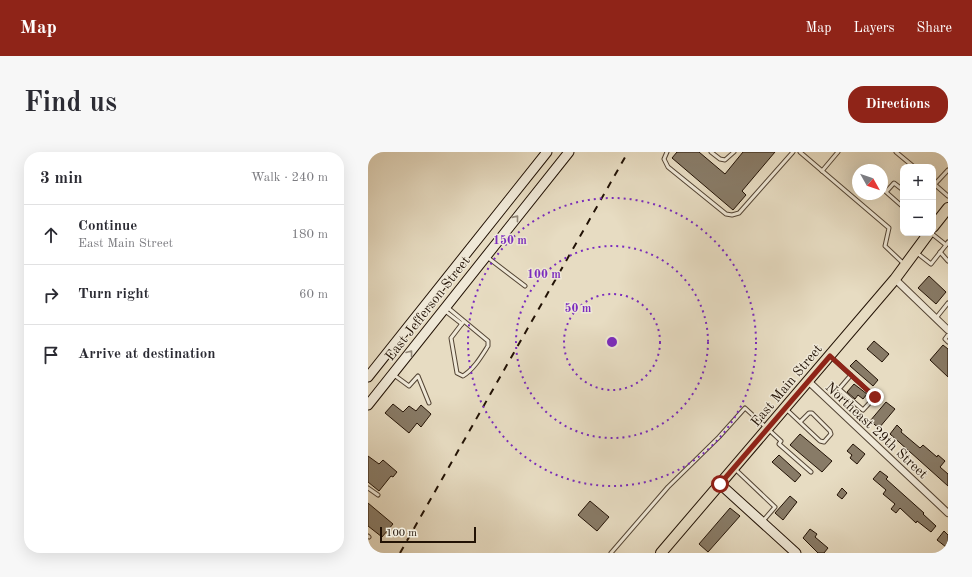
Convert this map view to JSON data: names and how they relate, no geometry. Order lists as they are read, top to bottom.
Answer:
{
  "streets": {
    "main road": ["East Jefferson Street", "East Main Street"],
    "street": ["Northeast 29th Street"]
  },
  "crossings": [
    ["East Main Street", "Northeast 29th Street"]
  ],
  "scale_bar": "100 m",
  "north": "bottom right",
  "page": {
    "header": "Map",
    "nav": ["Map", "Layers", "Share"],
    "buttons": "Directions",
    "title": "Find us",
    "heading": ["3 min", "Walk · 240 m"],
    "map_buttons": ["+", "−"],
    "list": [
      ["Continue", "East Main Street", "180 m"],
      ["Turn right", "60 m"],
      "Arrive at destination"
    ],
    "scale": "100 m"
  },
  "rings": ["150 m", "100 m", "50 m"]
}
